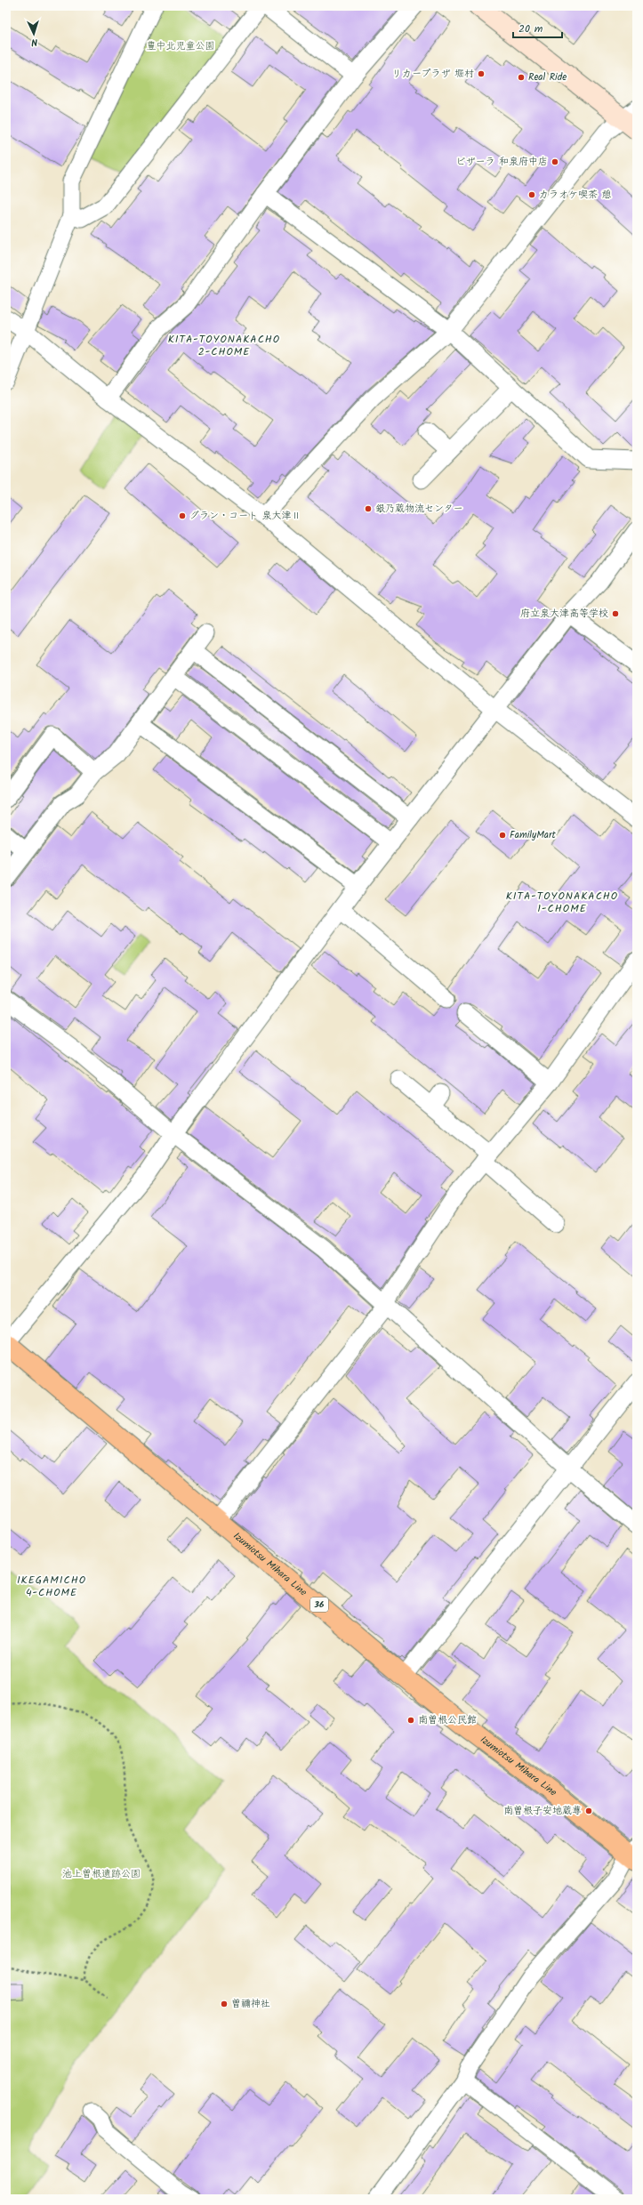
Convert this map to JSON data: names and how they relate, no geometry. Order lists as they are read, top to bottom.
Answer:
{
  "streets": {
    "main road": ["Izumiotsu Mihara Line", "36"]
  },
  "districts": ["KITA-TOYONAKACHO 2-CHOME", "KITA-TOYONAKACHO 1-CHOME", "IKEGAMICHO 4-CHOME"],
  "parks": ["豊中北児童公園", "池上曽根遺跡公園"],
  "places": [
    "リカープラザ 堀村",
    "Real Ride",
    "ピザーラ 和泉府中店",
    "カラオケ喫茶 憩",
    "銀乃蔵物流センター",
    "グラン・コート 泉大津Ⅱ",
    "府立泉大津高等学校",
    "FamilyMart",
    "南曽根公民館",
    "南曽根子安地蔵尊",
    "曽禰神社"
  ],
  "scale_bar": "20 m",
  "north": "bottom"
}
